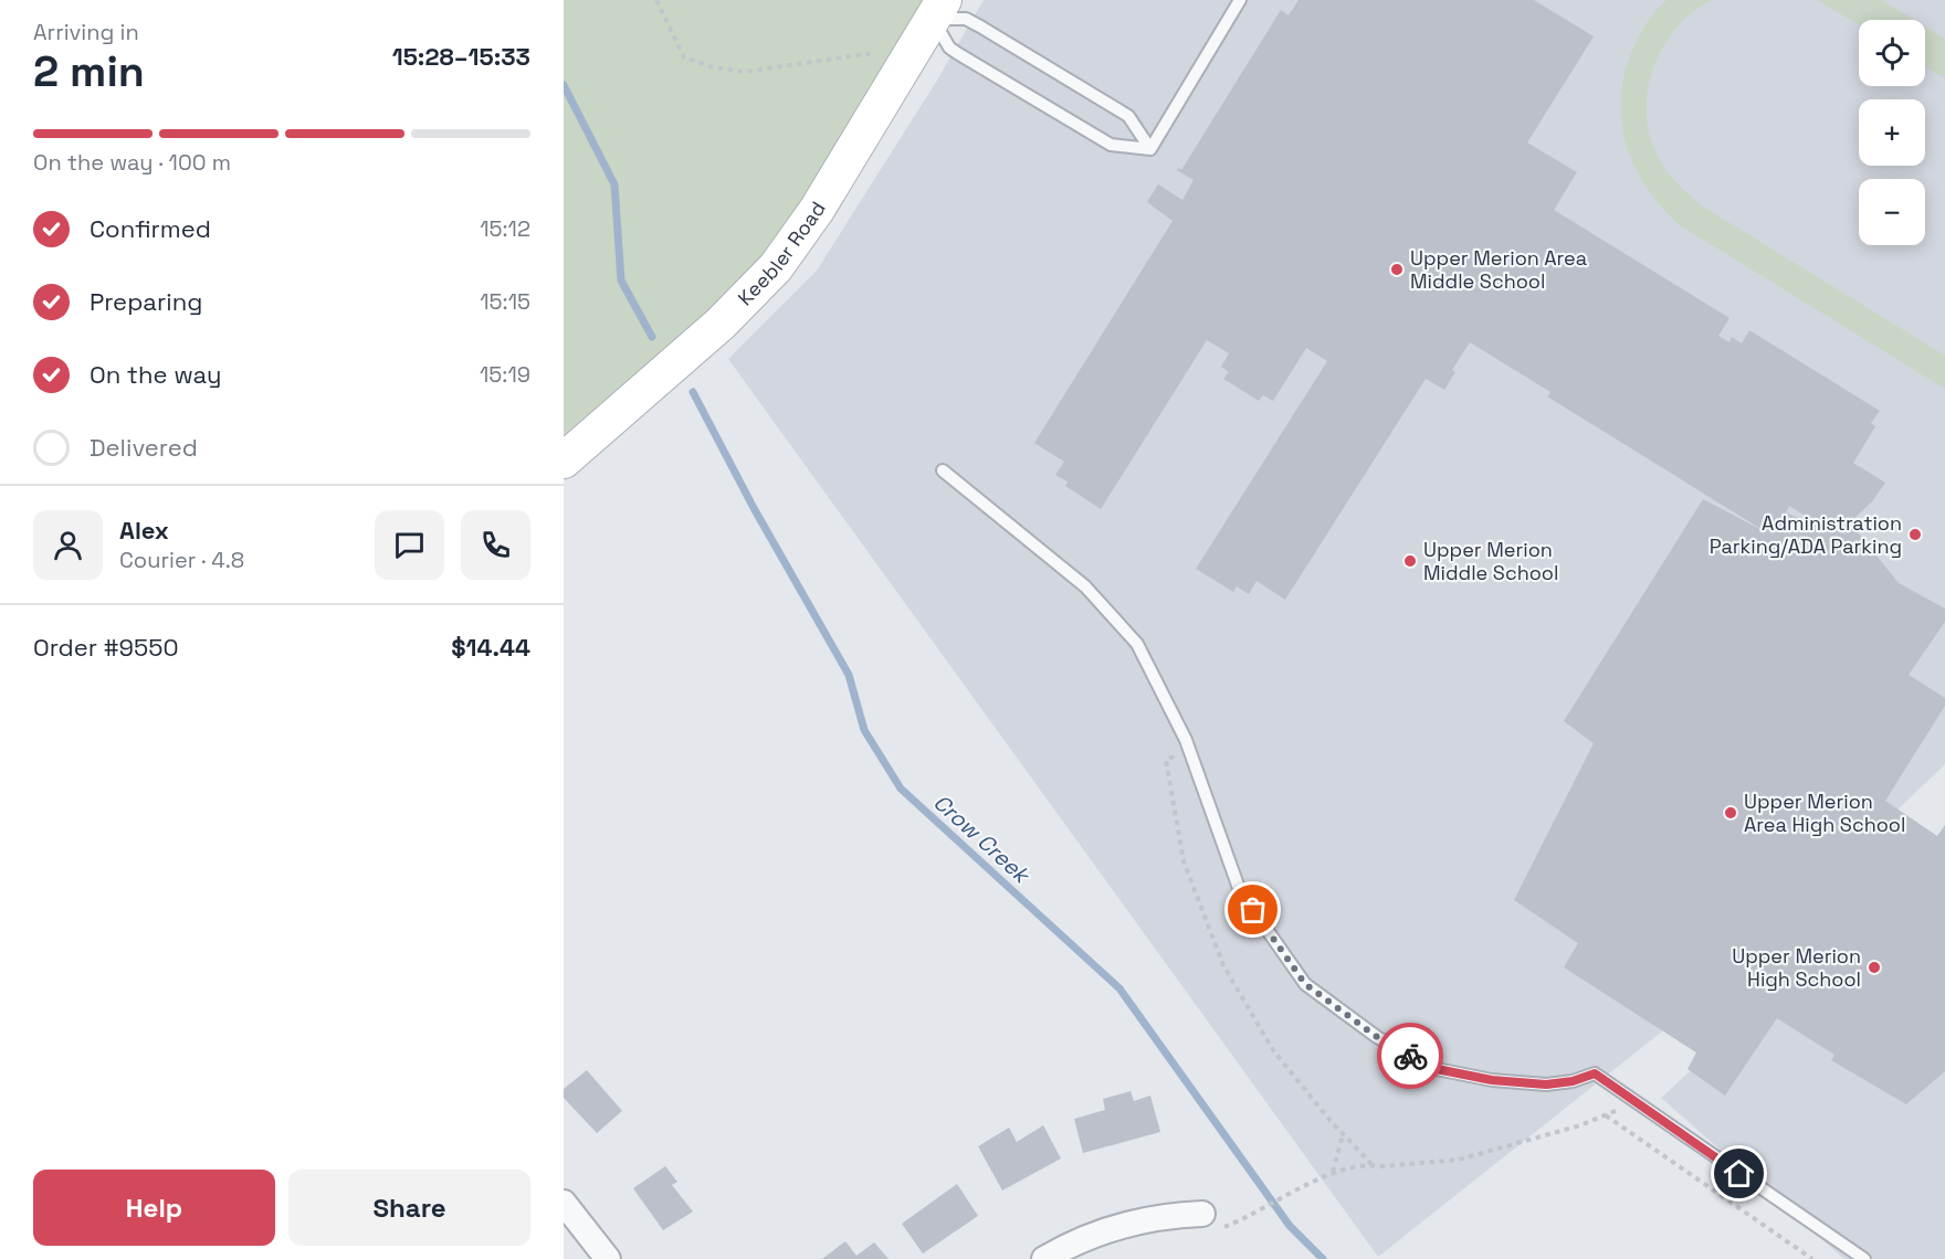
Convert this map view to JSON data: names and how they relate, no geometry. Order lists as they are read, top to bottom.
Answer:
{
  "streets": {
    "street": ["Keebler Road"]
  },
  "water": ["Crow Creek"],
  "places": [
    "Upper Merion Area Middle School",
    "Administration Parking/ADA Parking",
    "Upper Merion Middle School",
    "Upper Merion Area High School",
    "Upper Merion High School"
  ],
  "page": {
    "heading": ["2 min", "Arriving in", "15:28–15:33"],
    "panel": [
      "Alex",
      "Courier · 4.8",
      "Order #9550",
      "$14.44"
    ],
    "map_buttons": ["+", "−"],
    "bar": "On the way · 100 m",
    "list": [
      ["Confirmed", "15:12"],
      ["Preparing", "15:15"],
      ["On the way", "15:19"],
      "Delivered"
    ],
    "buttons": ["Help", "Share"]
  }
}
